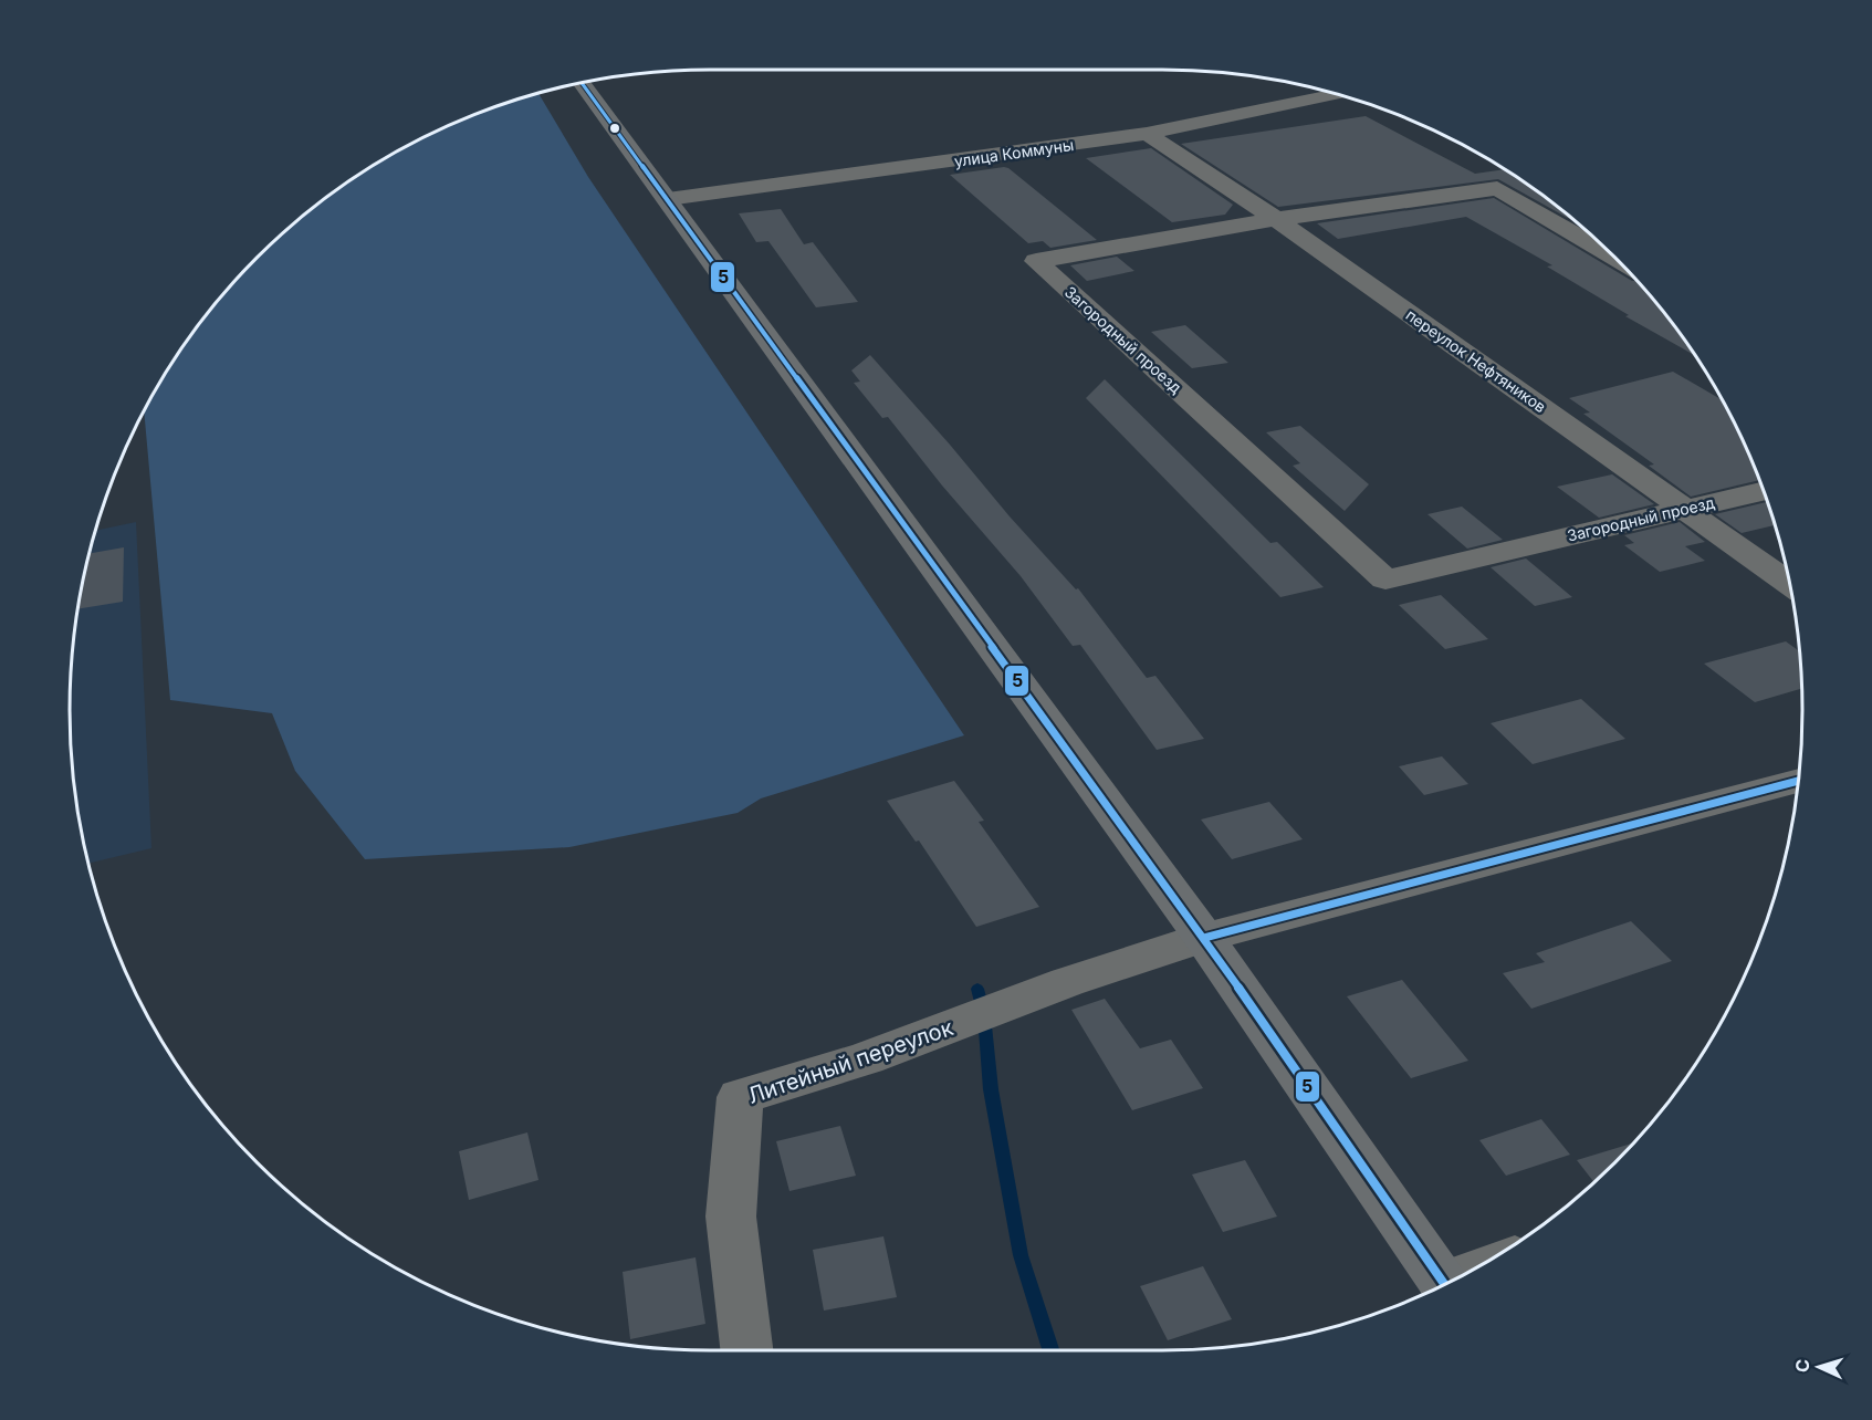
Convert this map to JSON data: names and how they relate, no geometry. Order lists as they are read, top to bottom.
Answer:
{
  "streets": {
    "street": [
      "улица Коммуны",
      "Загородный проезд",
      "переулок Нефтяников",
      "Литейный переулок"
    ]
  },
  "crossings": [
    ["улица Коммуны", "переулок Нефтяников"],
    ["Загородный проезд", "переулок Нефтяников"]
  ],
  "lines": ["transit line 5"],
  "north": "left"
}
